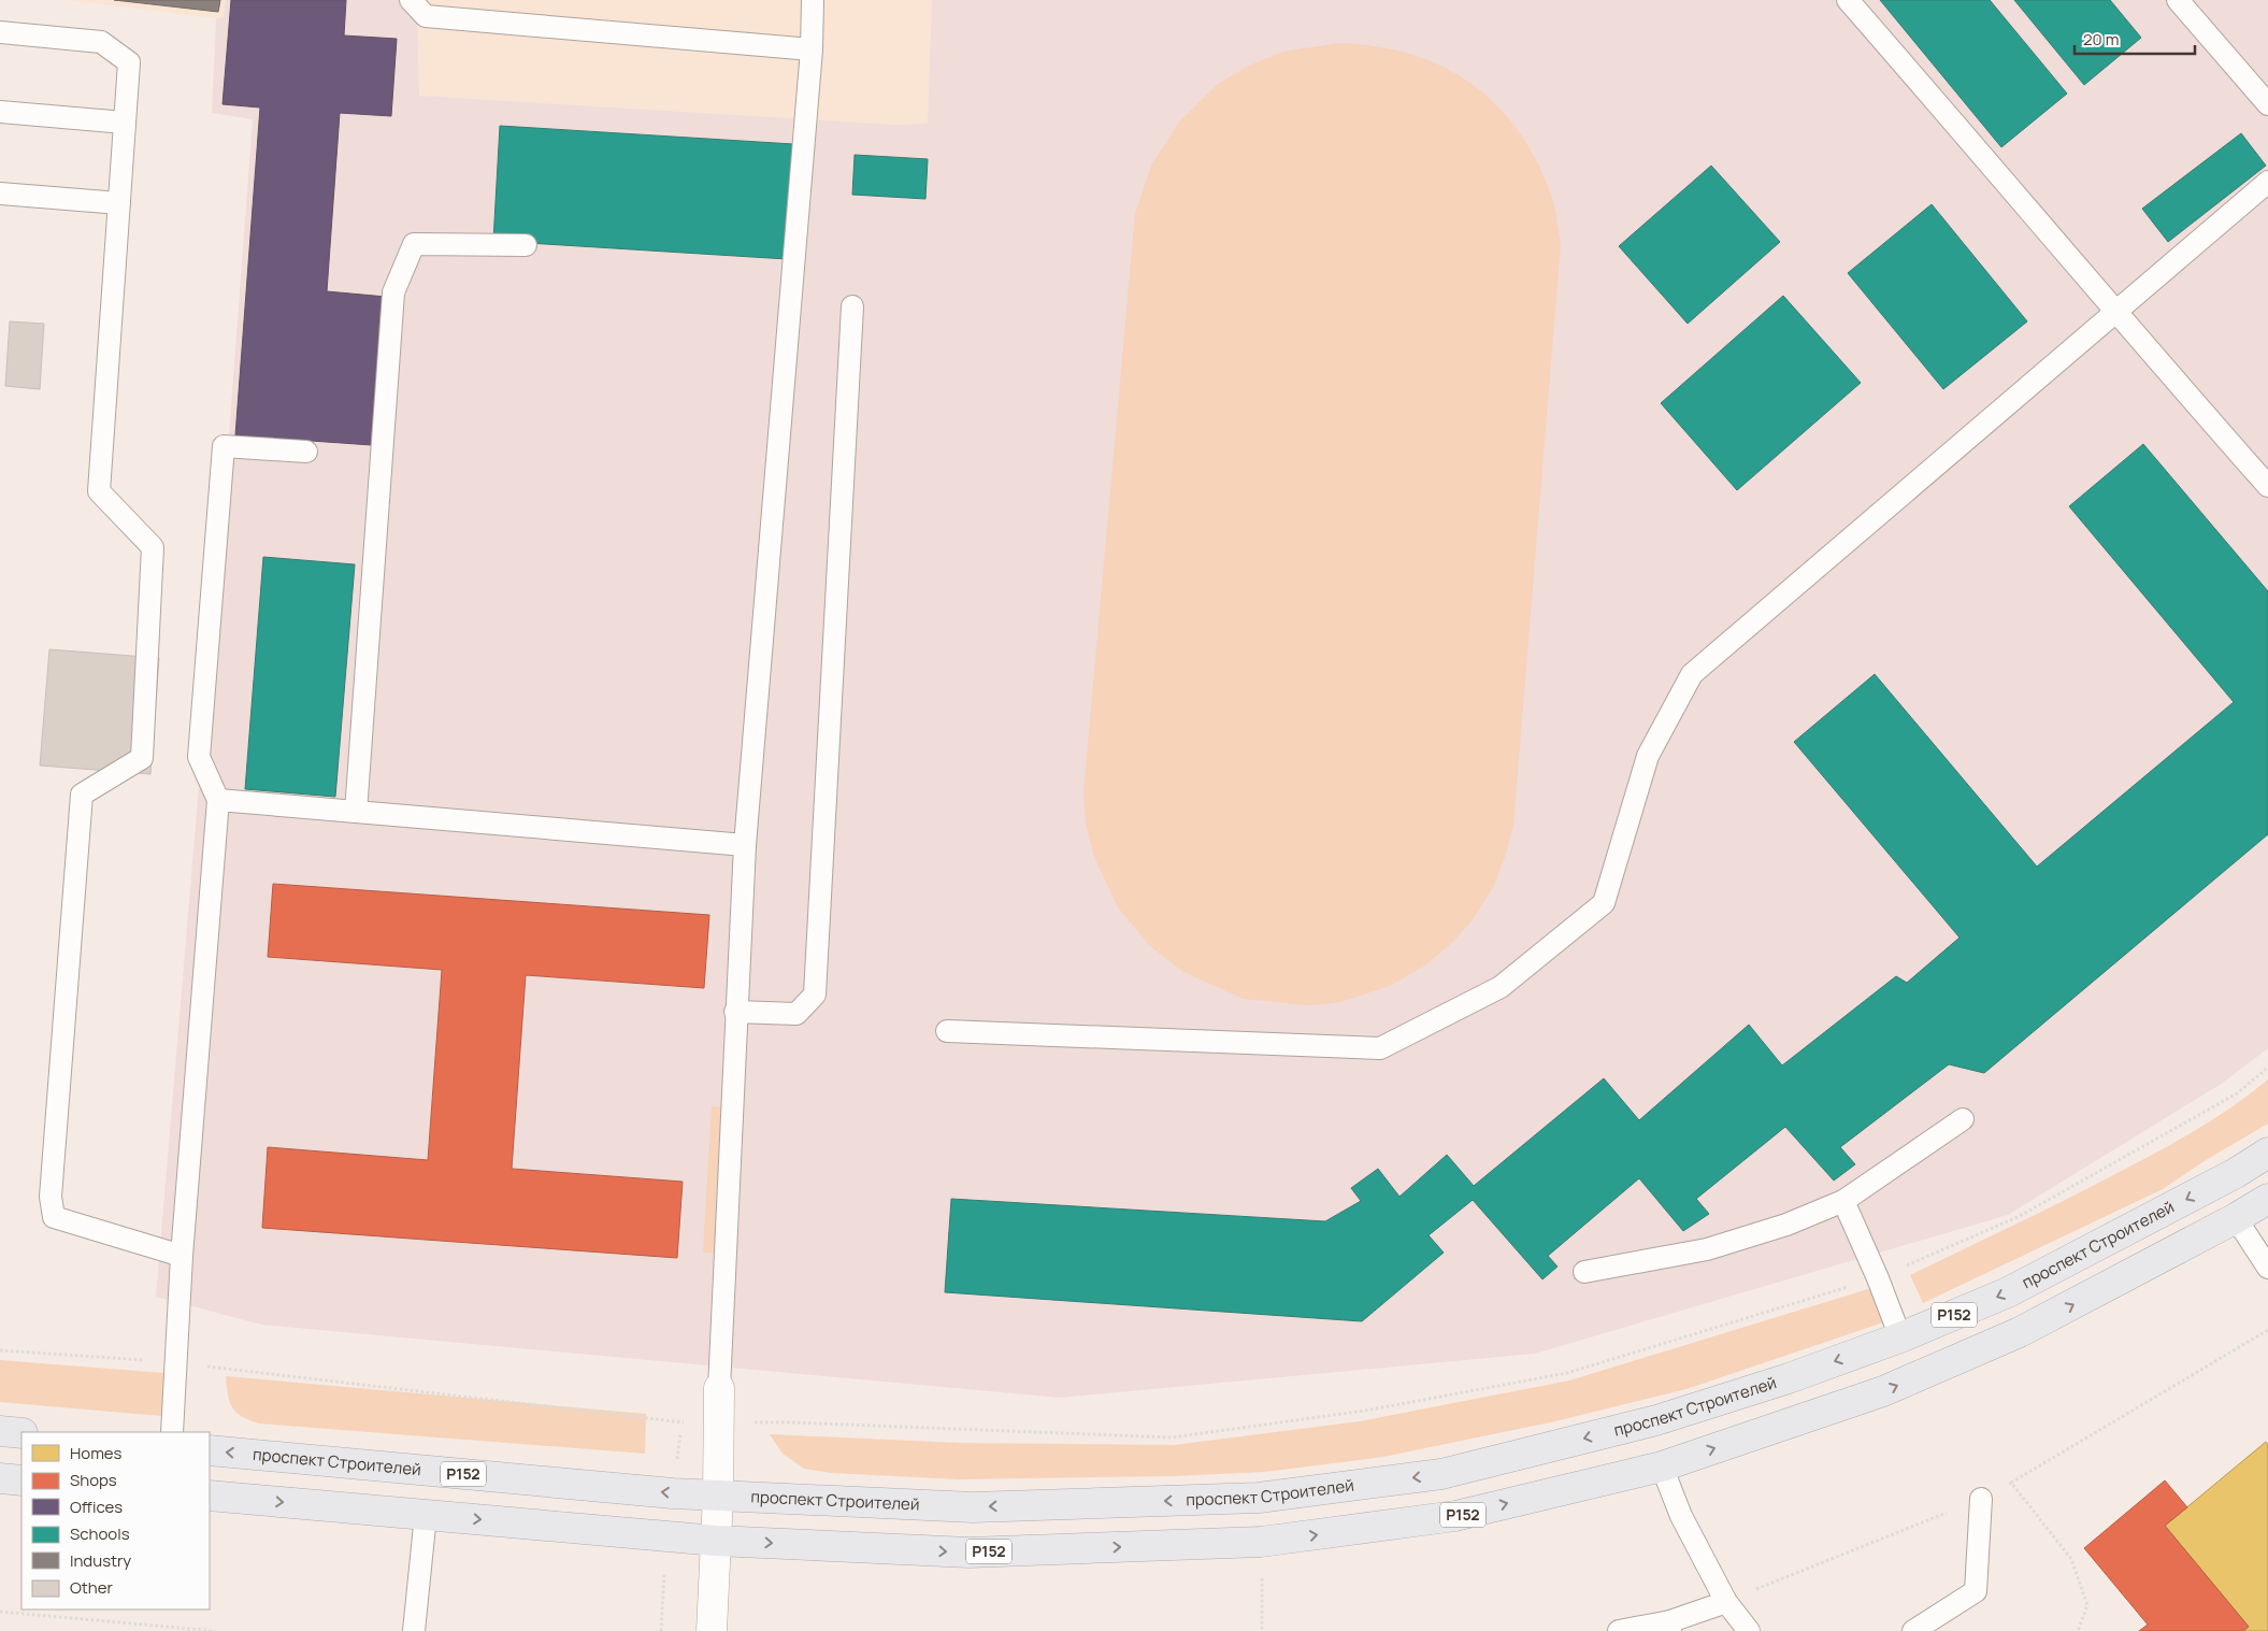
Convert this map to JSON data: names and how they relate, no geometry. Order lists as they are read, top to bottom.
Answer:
{
  "streets": {
    "main road": ["проспект Строителей", "Р152"]
  },
  "legend": [
    "Homes",
    "Shops",
    "Offices",
    "Schools",
    "Industry",
    "Other"
  ],
  "scale_bar": "20 m"
}
